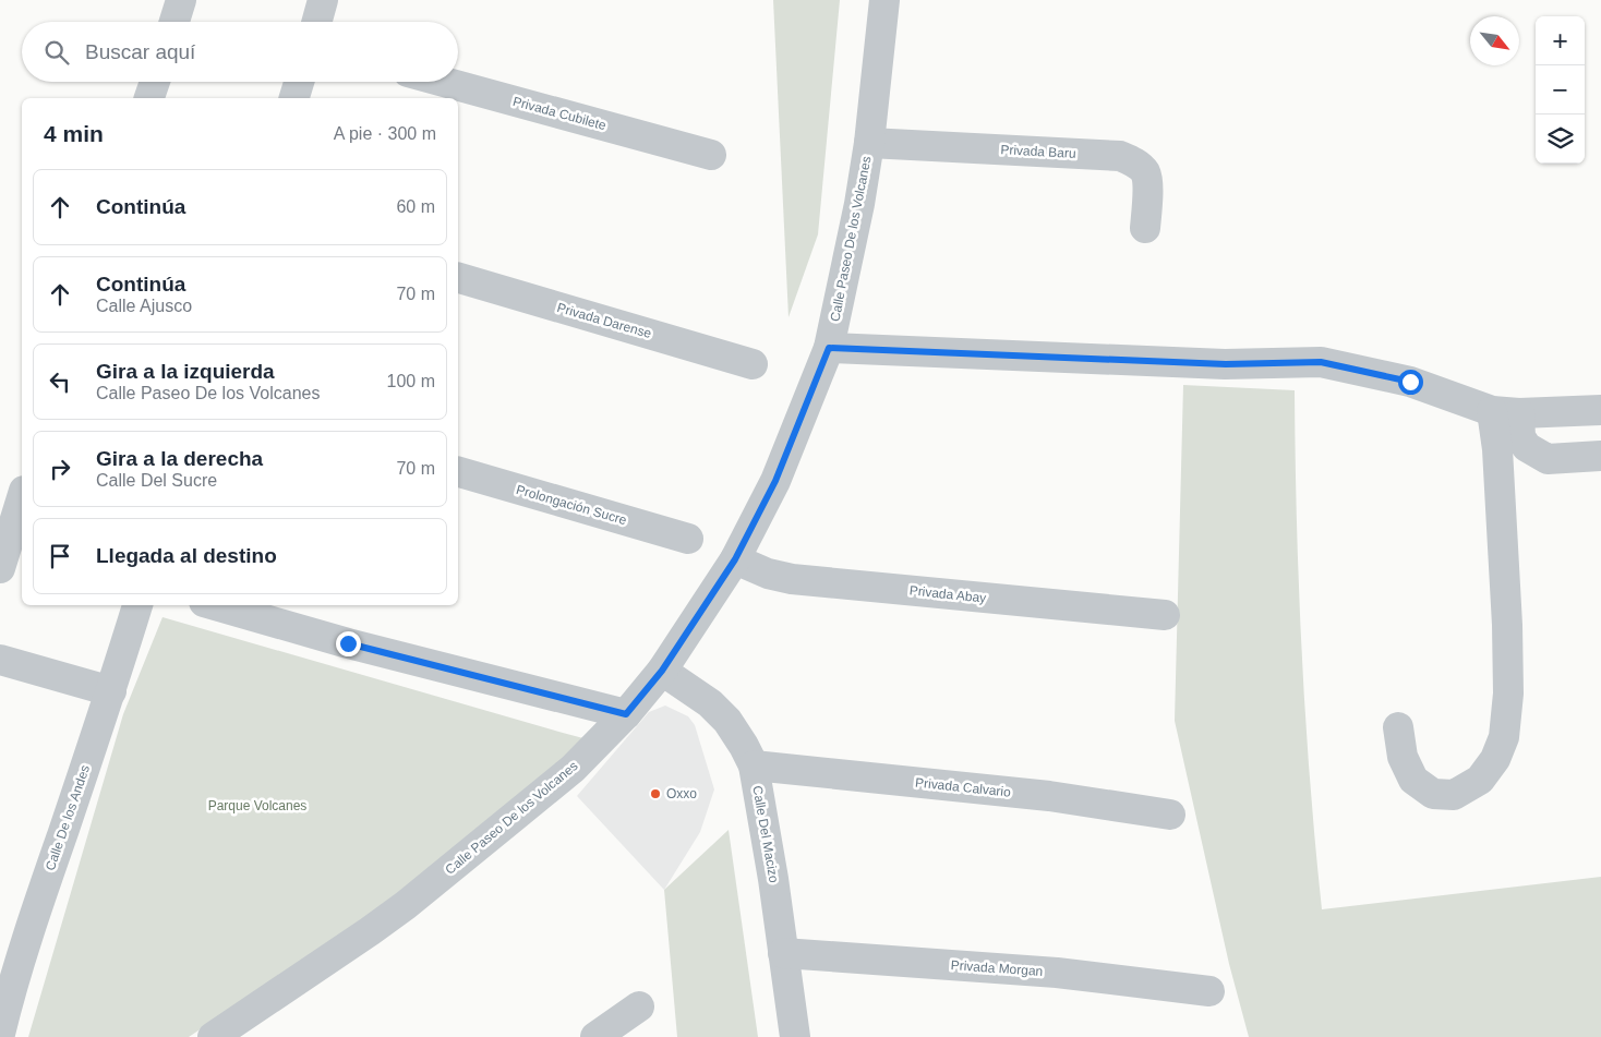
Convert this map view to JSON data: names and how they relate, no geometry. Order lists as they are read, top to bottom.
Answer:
{
  "streets": {
    "street": [
      "Privada Cubilete",
      "Privada Baru",
      "Calle Paseo De los Volcanes",
      "Privada Darense",
      "Prolongación Sucre",
      "Privada Abay",
      "Privada Calvario",
      "Calle De los Andes",
      "Calle Del Macizo",
      "Privada Morgan"
    ]
  },
  "crossings": [
    ["Privada Baru", "Calle Paseo De los Volcanes"],
    ["Calle Paseo De los Volcanes", "Privada Abay"],
    ["Calle Paseo De los Volcanes", "Calle Del Macizo"],
    ["Privada Calvario", "Calle Del Macizo"],
    ["Calle Del Macizo", "Privada Morgan"]
  ],
  "parks": ["Parque Volcanes"],
  "places": ["Oxxo"],
  "north": "bottom right",
  "page": {
    "map_buttons": ["+", "−"],
    "search": "Buscar aquí",
    "heading": ["4 min", "A pie · 300 m"],
    "list": [
      ["Continúa", "60 m"],
      ["Continúa", "Calle Ajusco", "70 m"],
      ["Gira a la izquierda", "Calle Paseo De los Volcanes", "100 m"],
      ["Gira a la derecha", "Calle Del Sucre", "70 m"],
      "Llegada al destino"
    ]
  }
}
